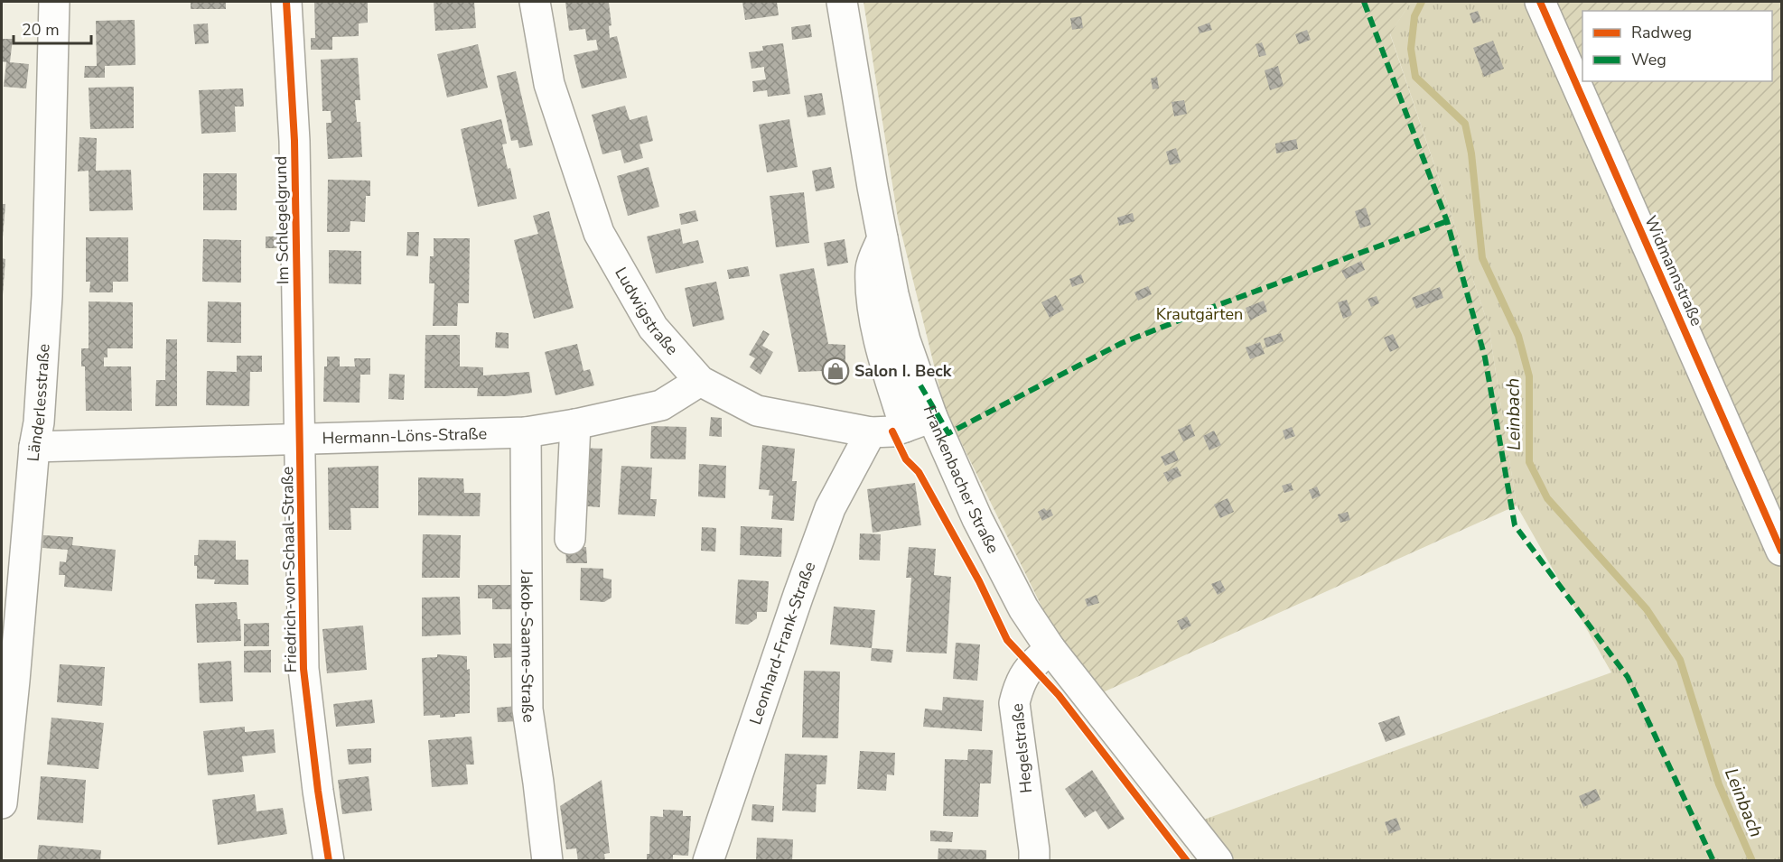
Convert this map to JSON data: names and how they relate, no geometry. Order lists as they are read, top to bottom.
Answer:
{
  "streets": {
    "street": [
      "Im Schlegelgrund",
      "Widmannstraße",
      "Ludwigstraße",
      "Länderlesstraße",
      "Hermann-Löns-Straße",
      "Frankenbacher Straße",
      "Friedrich-von-Schaal-Straße",
      "Leonhard-Frank-Straße",
      "Jakob-Saame-Straße",
      "Hegelstraße"
    ]
  },
  "crossings": [
    ["Im Schlegelgrund", "Hermann-Löns-Straße"],
    ["Im Schlegelgrund", "Friedrich-von-Schaal-Straße"],
    ["Ludwigstraße", "Hermann-Löns-Straße"],
    ["Ludwigstraße", "Frankenbacher Straße"],
    ["Ludwigstraße", "Leonhard-Frank-Straße"],
    ["Länderlesstraße", "Hermann-Löns-Straße"],
    ["Hermann-Löns-Straße", "Friedrich-von-Schaal-Straße"],
    ["Hermann-Löns-Straße", "Jakob-Saame-Straße"],
    ["Frankenbacher Straße", "Hegelstraße"]
  ],
  "water": ["Leinbach"],
  "parks": ["Krautgärten"],
  "places": {
    "shop": ["Salon I. Beck"]
  },
  "legend": ["Radweg", "Weg"],
  "scale_bar": "20 m"
}
